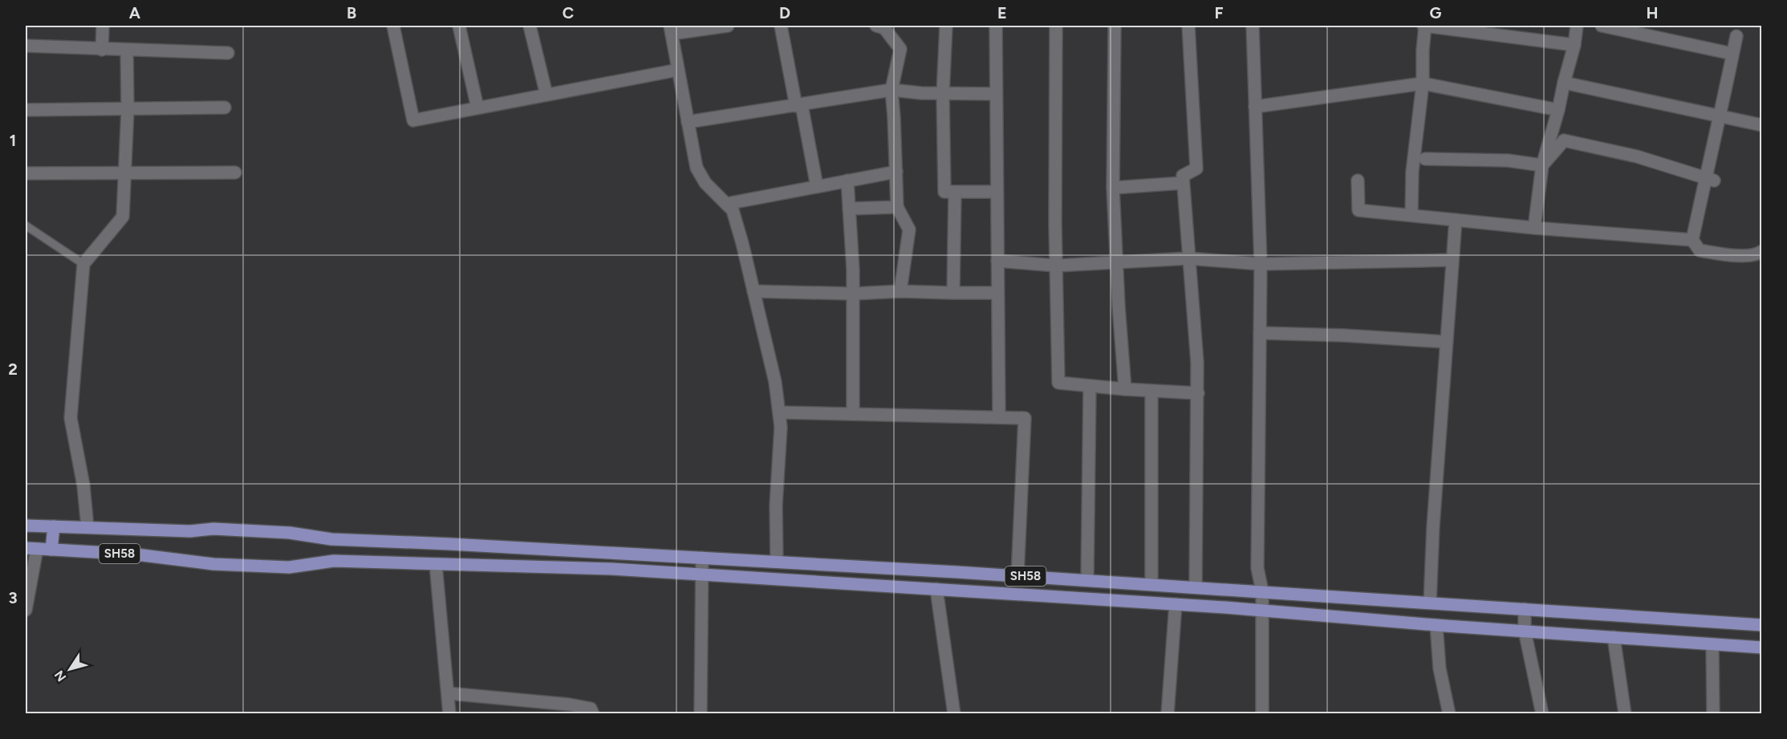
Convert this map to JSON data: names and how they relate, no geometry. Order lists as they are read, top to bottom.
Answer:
{
  "streets": {
    "main road": ["SH58"]
  },
  "north": "bottom left",
  "grid": {
    "columns": [
      "A",
      "B",
      "C",
      "D",
      "E",
      "F",
      "G",
      "H"
    ],
    "rows": ["1", "2", "3"]
  }
}
